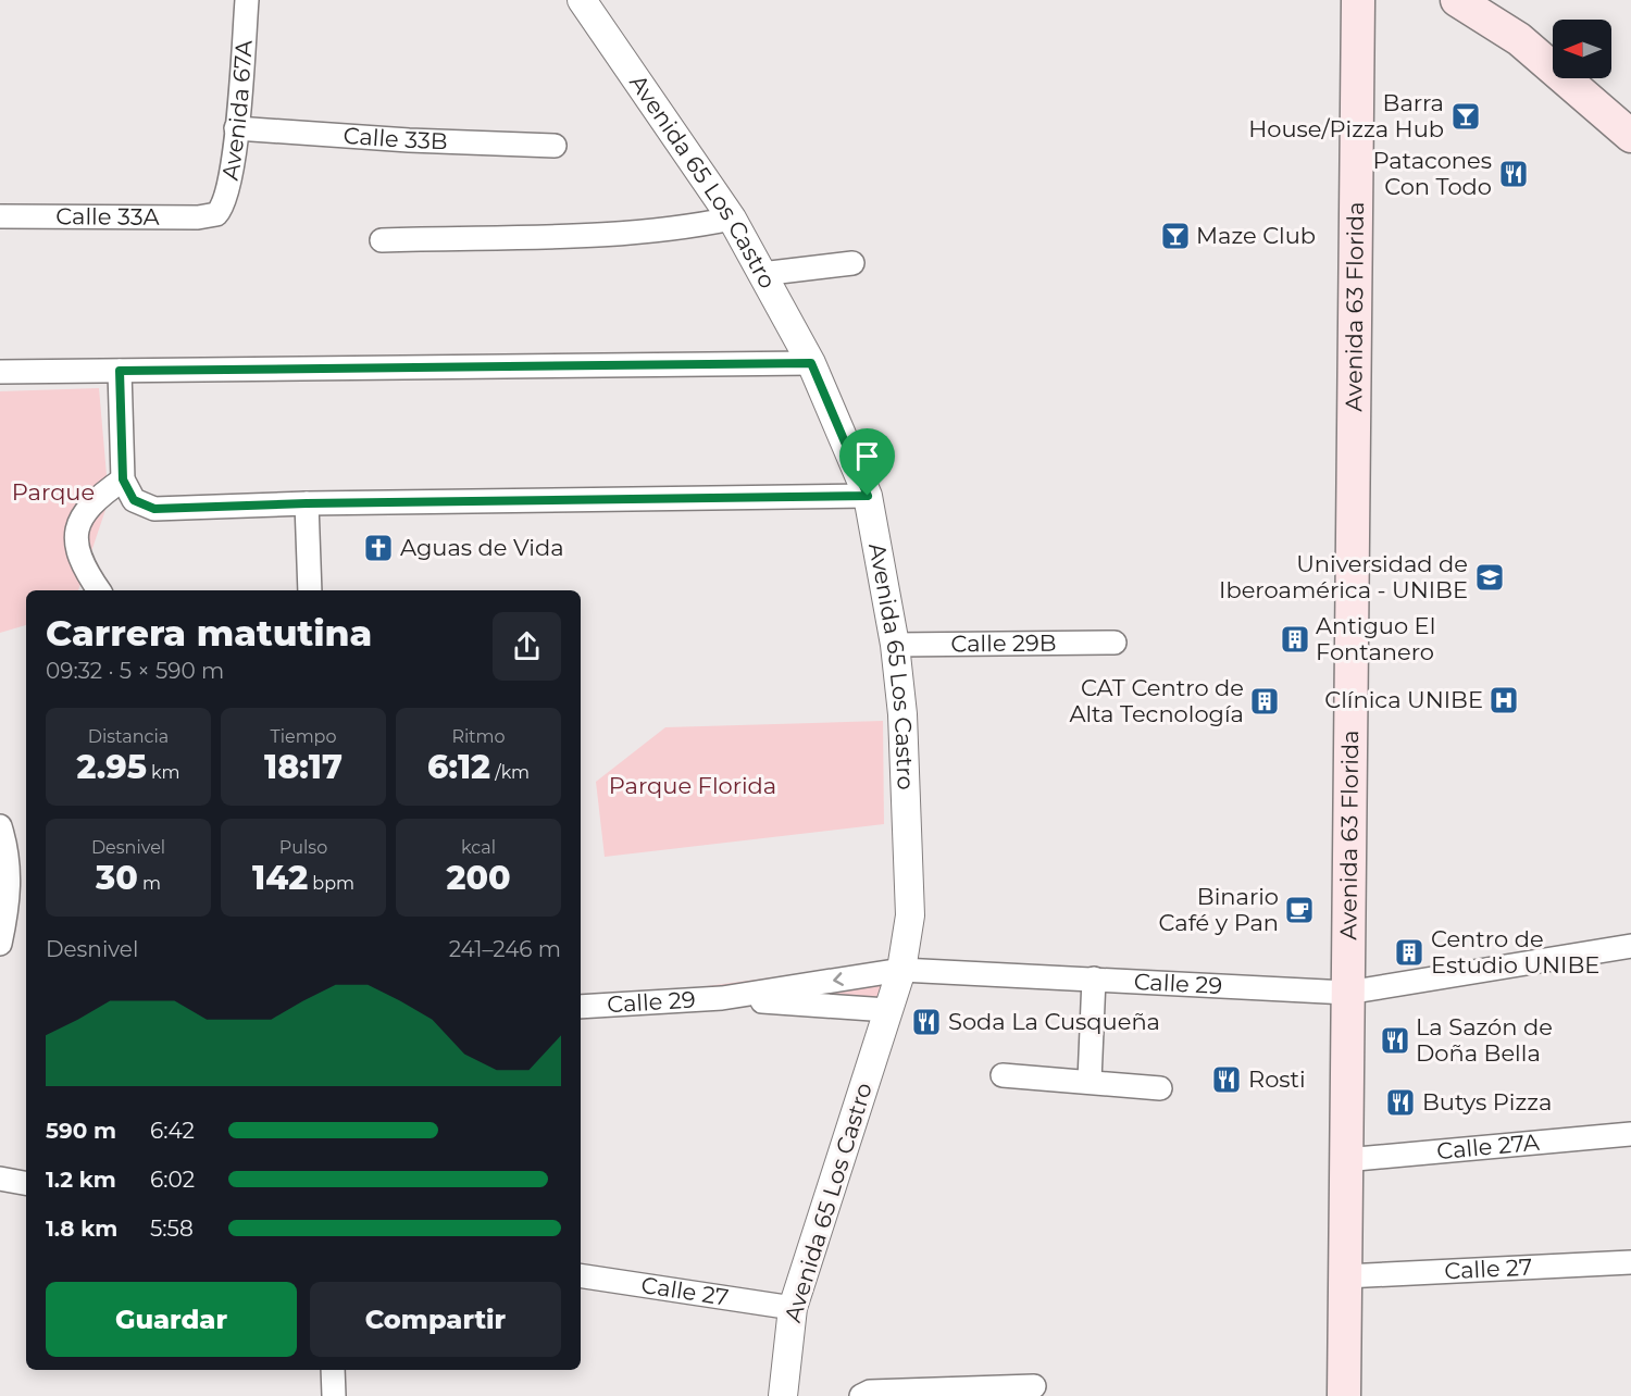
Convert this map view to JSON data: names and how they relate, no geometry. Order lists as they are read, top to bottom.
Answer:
{
  "streets": {
    "main road": ["Avenida 63 Florida"],
    "street": [
      "Avenida 67A",
      "Calle 33B",
      "Avenida 65 Los Castro",
      "Calle 33A",
      "Calle 29B",
      "Calle 29",
      "Calle 27A",
      "Calle 27"
    ]
  },
  "crossings": [
    ["Avenida 67A", "Calle 33B"],
    ["Avenida 67A", "Calle 33A"],
    ["Avenida 65 Los Castro", "Calle 29B"],
    ["Avenida 65 Los Castro", "Calle 29"],
    ["Avenida 65 Los Castro", "Calle 27"],
    ["Avenida 63 Florida", "Calle 29"],
    ["Avenida 63 Florida", "Calle 27A"],
    ["Avenida 63 Florida", "Calle 27"]
  ],
  "parks": ["Parque", "Parque Florida"],
  "places": {
    "bar": ["Barra House/Pizza Hub", "Maze Club"],
    "restaurant": [
      "Patacones Con Todo",
      "Soda La Cusqueña",
      "La Sazón de Doña Bella",
      "Rosti",
      "Butys Pizza"
    ],
    "church": ["Aguas de Vida"],
    "school or university": ["Universidad de Iberoamérica - UNIBE"],
    "building": ["Antiguo El Fontanero", "CAT Centro de Alta Tecnología", "Centro de Estudio UNIBE"],
    "hospital": ["Clínica UNIBE"],
    "cafe": ["Binario Café y Pan"]
  },
  "north": "left",
  "page": {
    "heading": ["Carrera matutina", "09:32 · 5 × 590 m"],
    "stats": [
      ["Distancia", "2.95 km"],
      ["Tiempo", "18:17"],
      ["Ritmo", "6:12 /km"],
      ["Desnivel", "30 m"],
      ["Pulso", "142 bpm"],
      ["kcal", "200"]
    ],
    "chart": ["Desnivel", "241–246 m"],
    "list": [
      {
        "name": "590 m",
        "note": "6:42"
      },
      {
        "name": "1.2 km",
        "note": "6:02"
      },
      {
        "name": "1.8 km",
        "note": "5:58"
      }
    ],
    "buttons": ["Guardar", "Compartir"]
  }
}
